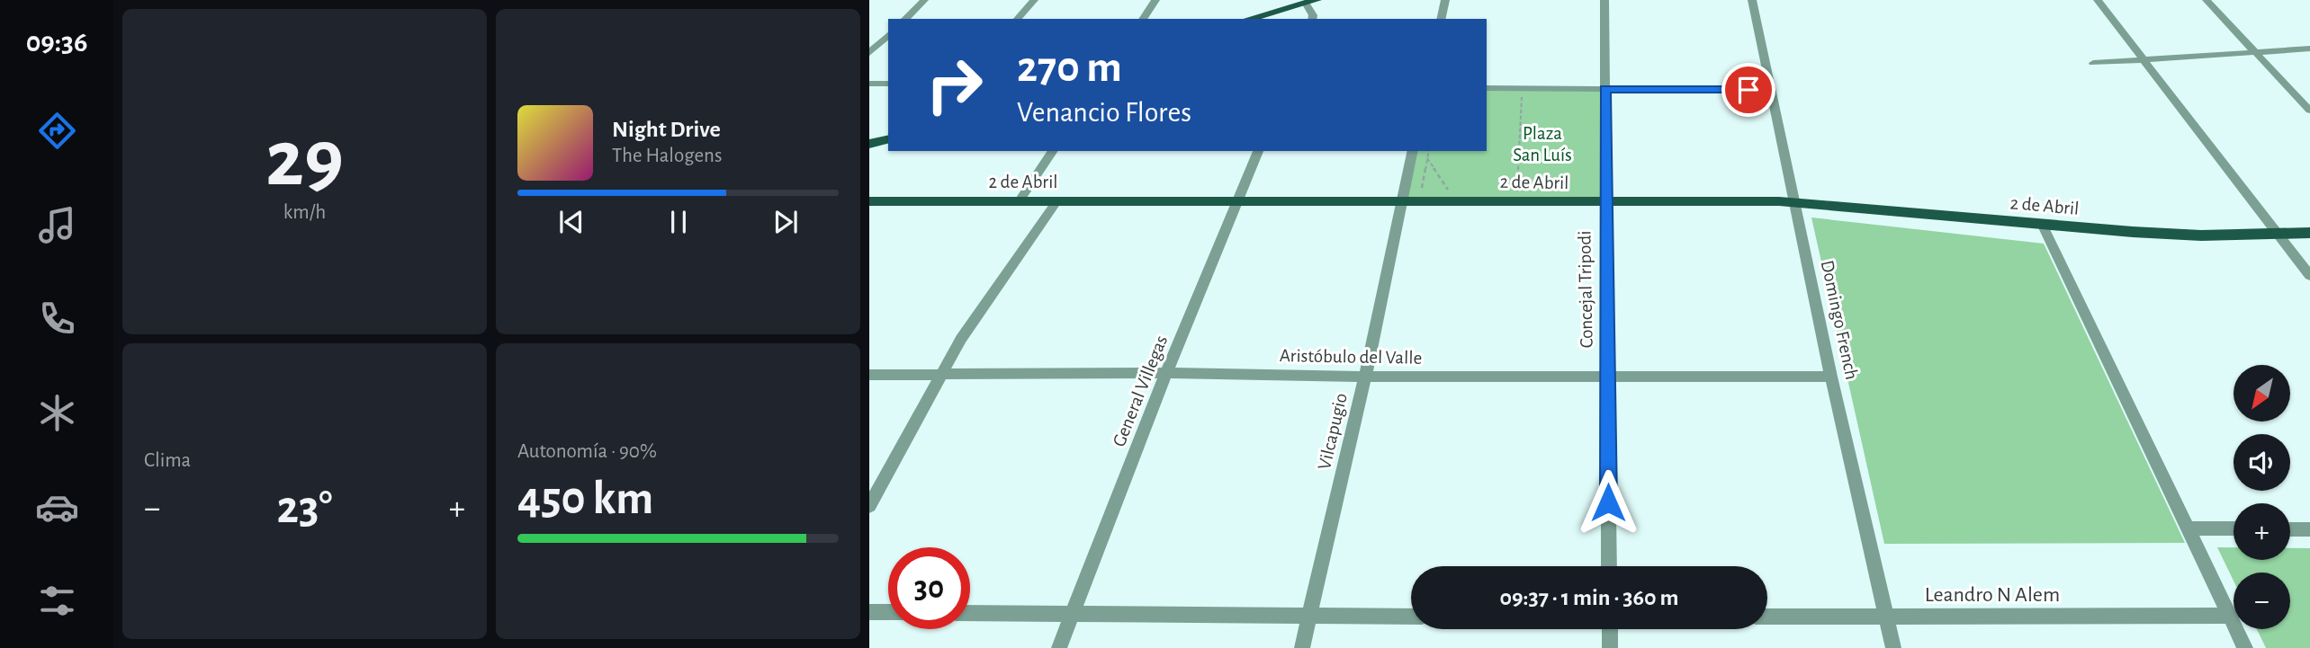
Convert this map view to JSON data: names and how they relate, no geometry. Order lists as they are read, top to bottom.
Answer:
{
  "streets": {
    "main road": ["2 de Abril"],
    "street": [
      "Concejal Tripodi",
      "Domingo French",
      "Aristóbulo del Valle",
      "General Villegas",
      "Vilcapugio",
      "Leandro N Alem"
    ]
  },
  "crossings": [
    ["2 de Abril", "Concejal Tripodi"],
    ["2 de Abril", "Domingo French"],
    ["2 de Abril", "General Villegas"],
    ["2 de Abril", "Vilcapugio"],
    ["Concejal Tripodi", "Aristóbulo del Valle"],
    ["Domingo French", "Aristóbulo del Valle"],
    ["Domingo French", "Leandro N Alem"],
    ["Aristóbulo del Valle", "General Villegas"],
    ["Aristóbulo del Valle", "Vilcapugio"]
  ],
  "parks": ["Plaza San Luís"],
  "north": "bottom left",
  "page": {
    "tabs": "09:36",
    "tile": [
      ["29", "km/h"],
      "Clima",
      ["Autonomía · 90%", "450 km"]
    ],
    "turn": ["270 m", "Venancio Flores"],
    "song": ["Night Drive", "The Halogens"],
    "map_buttons": ["+", "−"],
    "heat": ["−", "23°", "+"],
    "limit": "30",
    "trip": "09:37 · 1 min · 360 m"
  }
}
